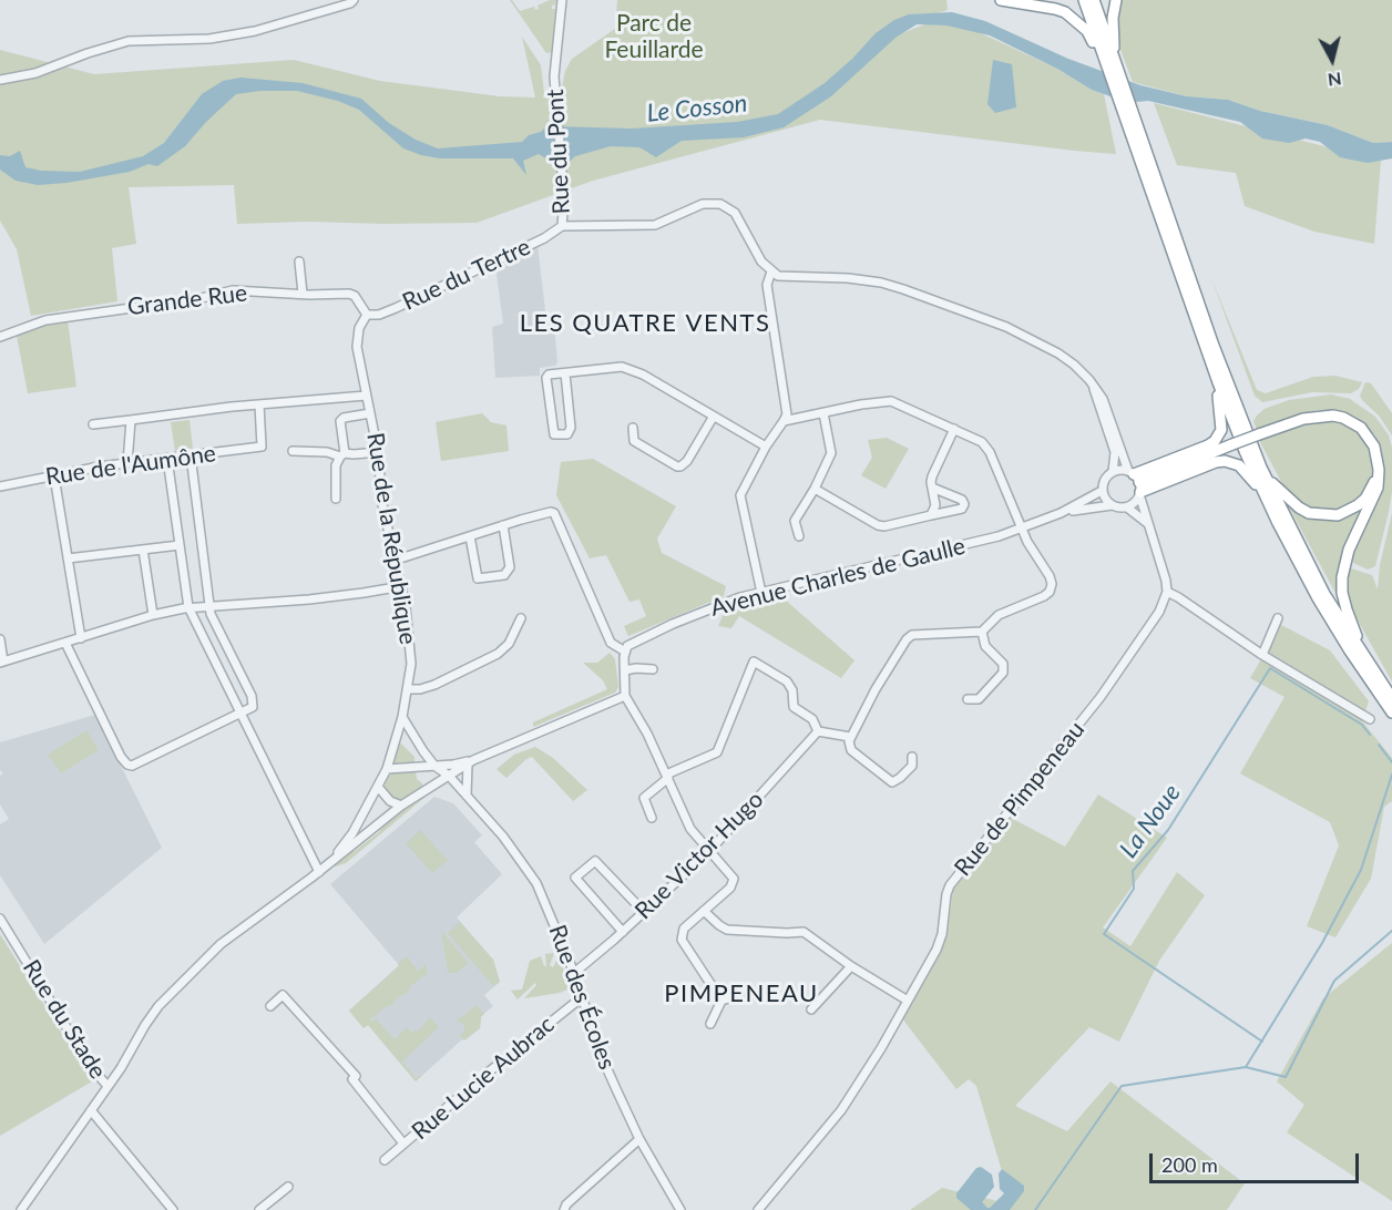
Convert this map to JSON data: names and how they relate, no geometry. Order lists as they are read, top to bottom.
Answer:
{
  "streets": {
    "street": [
      "Rue du Pont",
      "Rue du Tertre",
      "Grande Rue",
      "Rue de l'Aumône",
      "Rue de la République",
      "Avenue Charles de Gaulle",
      "Rue de Pimpeneau",
      "Rue Victor Hugo",
      "Rue des Écoles",
      "Rue du Stade",
      "Rue Lucie Aubrac"
    ]
  },
  "crossings": [
    ["Rue du Pont", "Rue du Tertre"],
    ["Rue du Tertre", "Grande Rue"],
    ["Rue du Tertre", "Rue de la République"],
    ["Grande Rue", "Rue de la République"],
    ["Rue de la République", "Rue des Écoles"],
    ["Rue Victor Hugo", "Rue des Écoles"],
    ["Rue des Écoles", "Rue Lucie Aubrac"]
  ],
  "districts": ["LES QUATRE VENTS", "PIMPENEAU"],
  "water": ["Le Cosson", "La Noue"],
  "parks": ["Parc de Feuillarde"],
  "scale_bar": "200 m",
  "north": "bottom"
}
